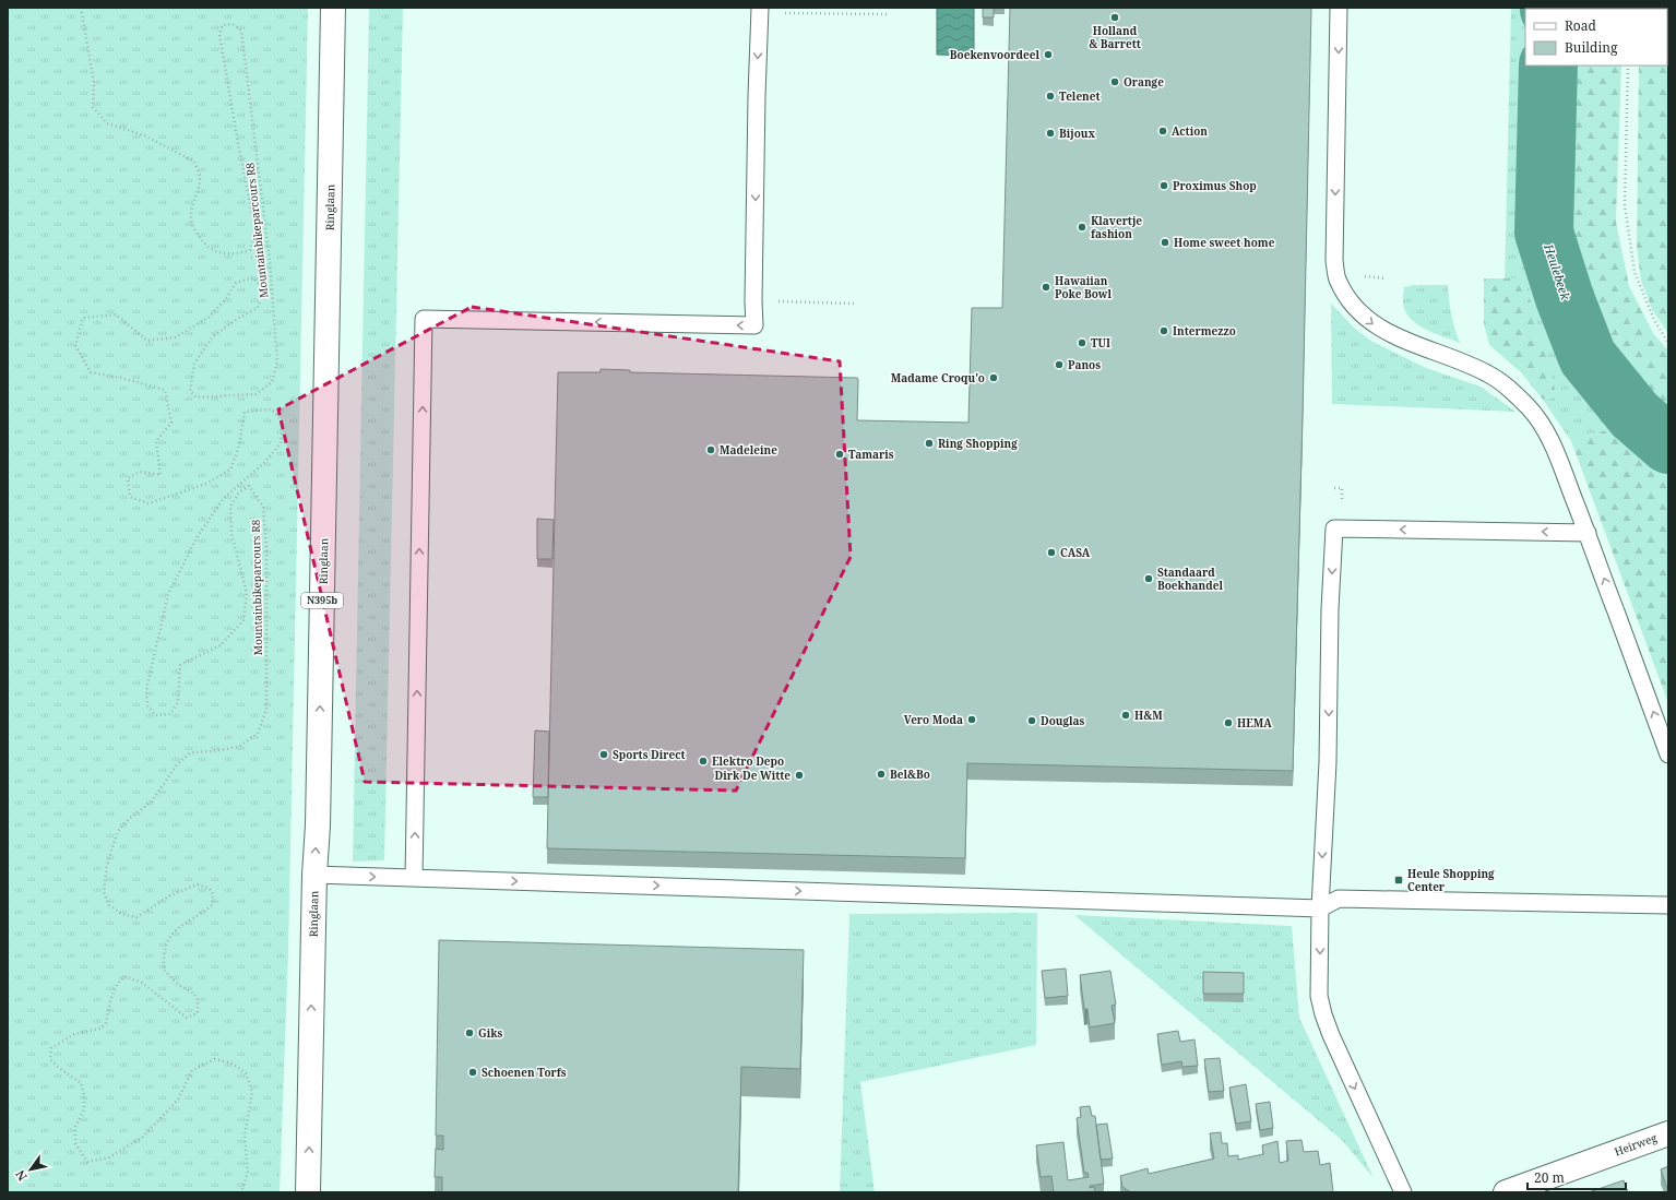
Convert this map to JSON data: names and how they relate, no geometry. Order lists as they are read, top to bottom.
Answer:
{
  "streets": {
    "main road": ["Ringlaan", "N395b", "Heirweg"],
    "path": ["Mountainbikeparcours R8"]
  },
  "one_way": ["Ringlaan"],
  "water": ["Heulebeek"],
  "places": {
    "other": [
      "Holland & Barrett",
      "Boekenvoordeel",
      "Orange",
      "Telenet",
      "Action",
      "Bijoux",
      "Proximus Shop",
      "Klavertje fashion",
      "Home sweet home",
      "Hawaiian Poke Bowl",
      "Intermezzo",
      "TUI",
      "Panos",
      "Madame Croqu'o",
      "Ring Shopping",
      "Madeleine",
      "Tamaris",
      "CASA",
      "Standaard Boekhandel",
      "H&M",
      "Vero Moda",
      "Douglas",
      "HEMA",
      "Sports Direct",
      "Elektro Depo",
      "Bel&Bo",
      "Dirk De Witte",
      "Giks",
      "Schoenen Torfs"
    ],
    "transit": ["Heule Shopping Center"]
  },
  "legend": ["Road", "Building"],
  "scale_bar": "20 m",
  "north": "bottom left"
}
